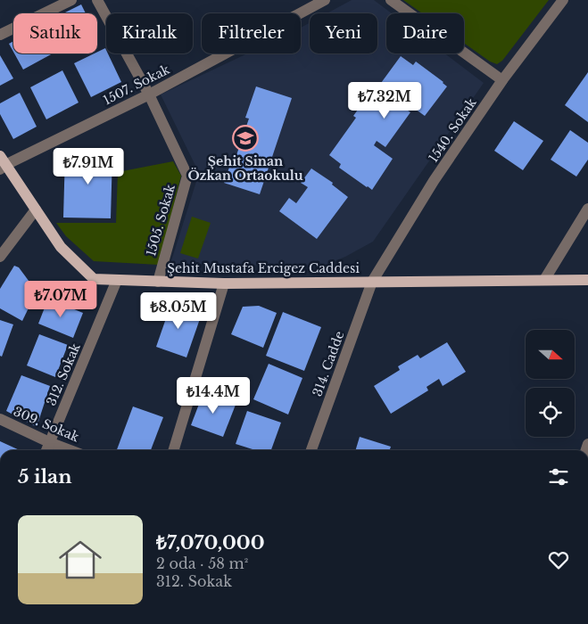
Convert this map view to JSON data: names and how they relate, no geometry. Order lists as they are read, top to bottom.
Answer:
{
  "streets": {
    "main road": ["Şehit Mustafa Ercigez Caddesi"],
    "street": [
      "1507. Sokak",
      "1540. Sokak",
      "1505. Sokak",
      "314. Cadde",
      "312. Sokak",
      "309. Sokak"
    ]
  },
  "crossings": [
    ["1507. Sokak", "1505. Sokak"],
    ["1507. Sokak", "Şehit Mustafa Ercigez Caddesi"],
    ["1540. Sokak", "Şehit Mustafa Ercigez Caddesi"],
    ["1540. Sokak", "314. Cadde"],
    ["1505. Sokak", "Şehit Mustafa Ercigez Caddesi"],
    ["Şehit Mustafa Ercigez Caddesi", "314. Cadde"],
    ["Şehit Mustafa Ercigez Caddesi", "312. Sokak"],
    ["312. Sokak", "309. Sokak"]
  ],
  "places": {
    "school or university": ["Şehit Sinan Özkan Ortaokulu"]
  },
  "north": "right",
  "page": {
    "chip": [
      "Satılık",
      "Kiralık",
      "Filtreler",
      "Yeni",
      "Daire"
    ],
    "price": [
      "₺7.32M",
      "₺7.91M",
      "₺7.07M",
      "₺8.05M",
      "₺14.4M"
    ],
    "heading": "5 ilan",
    "list": [
      {
        "name": "₺7,070,000",
        "note": "2 oda · 58 m² · 312. Sokak"
      }
    ]
  }
}
